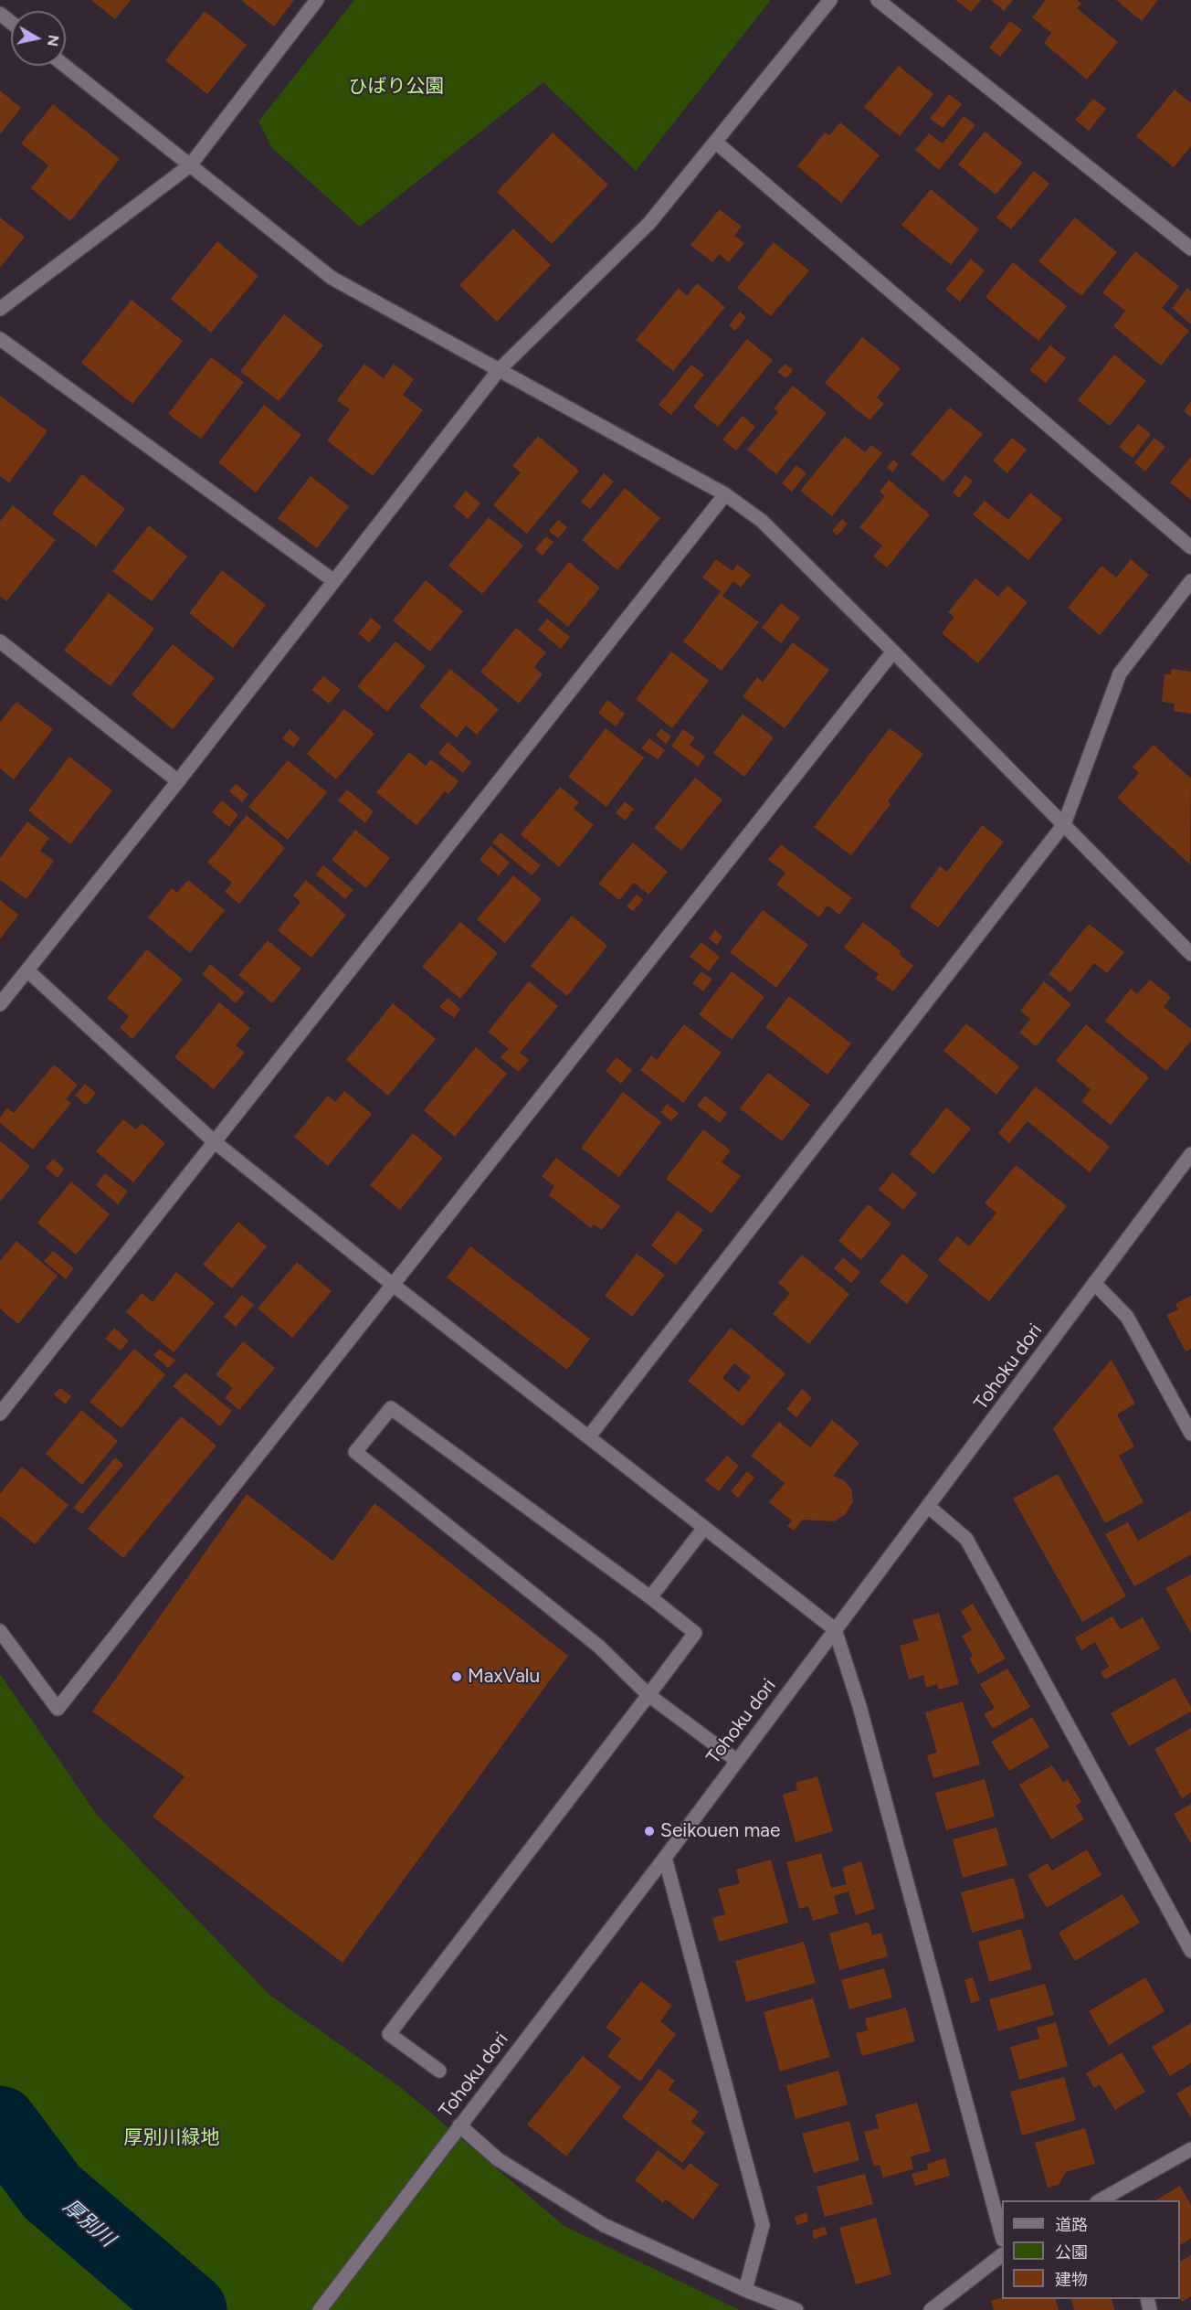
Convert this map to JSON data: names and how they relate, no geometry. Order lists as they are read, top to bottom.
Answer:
{
  "streets": {
    "street": ["Tohoku dori"]
  },
  "water": ["厚別川"],
  "parks": ["ひばり公園", "厚別川緑地"],
  "places": ["MaxValu", "Seikouen mae"],
  "legend": ["道路", "公園", "建物"],
  "north": "right"
}
